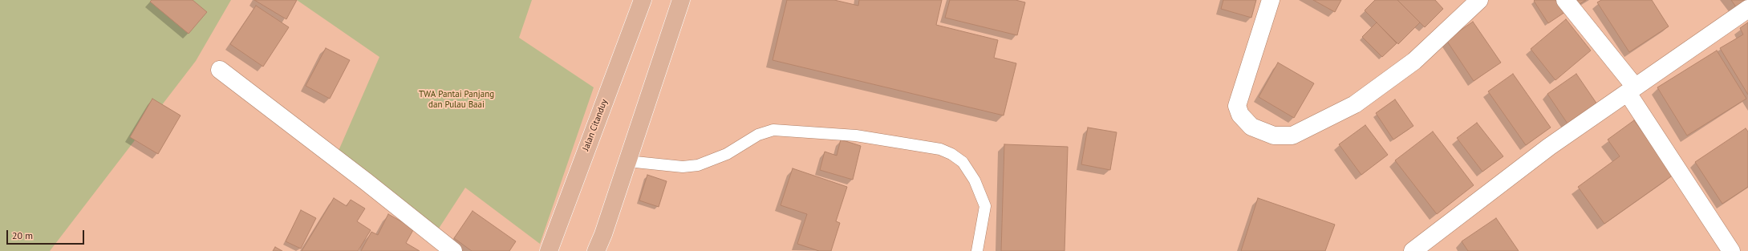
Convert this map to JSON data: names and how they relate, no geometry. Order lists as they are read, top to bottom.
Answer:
{
  "streets": {
    "main road": ["Jalan Citanduy"]
  },
  "parks": ["TWA Pantai Panjang dan Pulau Baai"],
  "scale_bar": "20 m"
}
